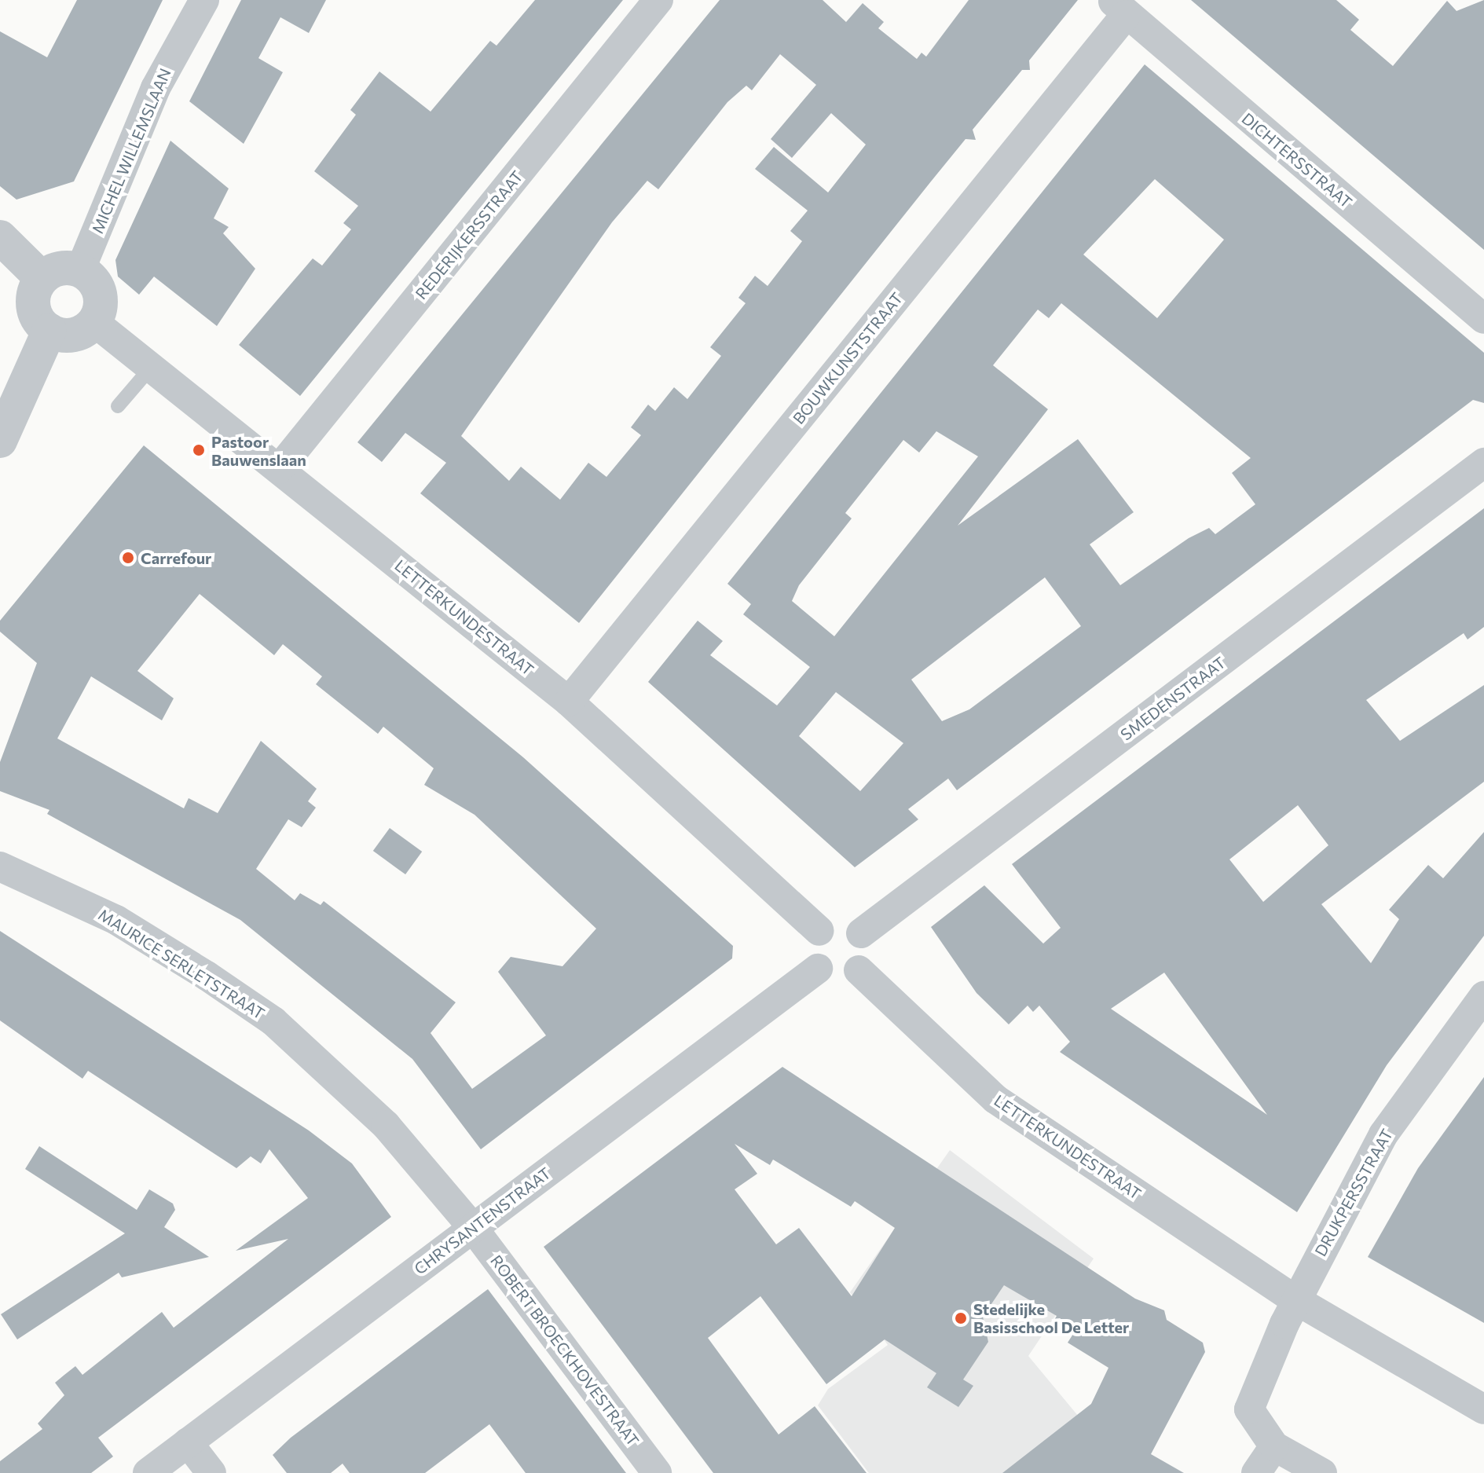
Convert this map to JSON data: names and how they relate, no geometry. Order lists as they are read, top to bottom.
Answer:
{
  "streets": {
    "street": [
      "MICHEL WILLEMSLAAN",
      "DICHTERSSTRAAT",
      "REDERIJKERSSTRAAT",
      "BOUWKUNSTSTRAAT",
      "LETTERKUNDESTRAAT",
      "SMEDENSTRAAT",
      "MAURICE SERLETSTRAAT",
      "DRUKPERSSTRAAT",
      "CHRYSANTENSTRAAT",
      "ROBERT BROECKHOVESTRAAT"
    ]
  },
  "crossings": [
    ["MICHEL WILLEMSLAAN", "LETTERKUNDESTRAAT"],
    ["DICHTERSSTRAAT", "BOUWKUNSTSTRAAT"],
    ["REDERIJKERSSTRAAT", "LETTERKUNDESTRAAT"],
    ["BOUWKUNSTSTRAAT", "LETTERKUNDESTRAAT"],
    ["LETTERKUNDESTRAAT", "SMEDENSTRAAT"],
    ["LETTERKUNDESTRAAT", "DRUKPERSSTRAAT"],
    ["LETTERKUNDESTRAAT", "CHRYSANTENSTRAAT"],
    ["SMEDENSTRAAT", "CHRYSANTENSTRAAT"],
    ["MAURICE SERLETSTRAAT", "CHRYSANTENSTRAAT"],
    ["MAURICE SERLETSTRAAT", "ROBERT BROECKHOVESTRAAT"],
    ["CHRYSANTENSTRAAT", "ROBERT BROECKHOVESTRAAT"]
  ],
  "places": ["Pastoor Bauwenslaan", "Carrefour", "Stedelijke Basisschool De Letter"]
}
